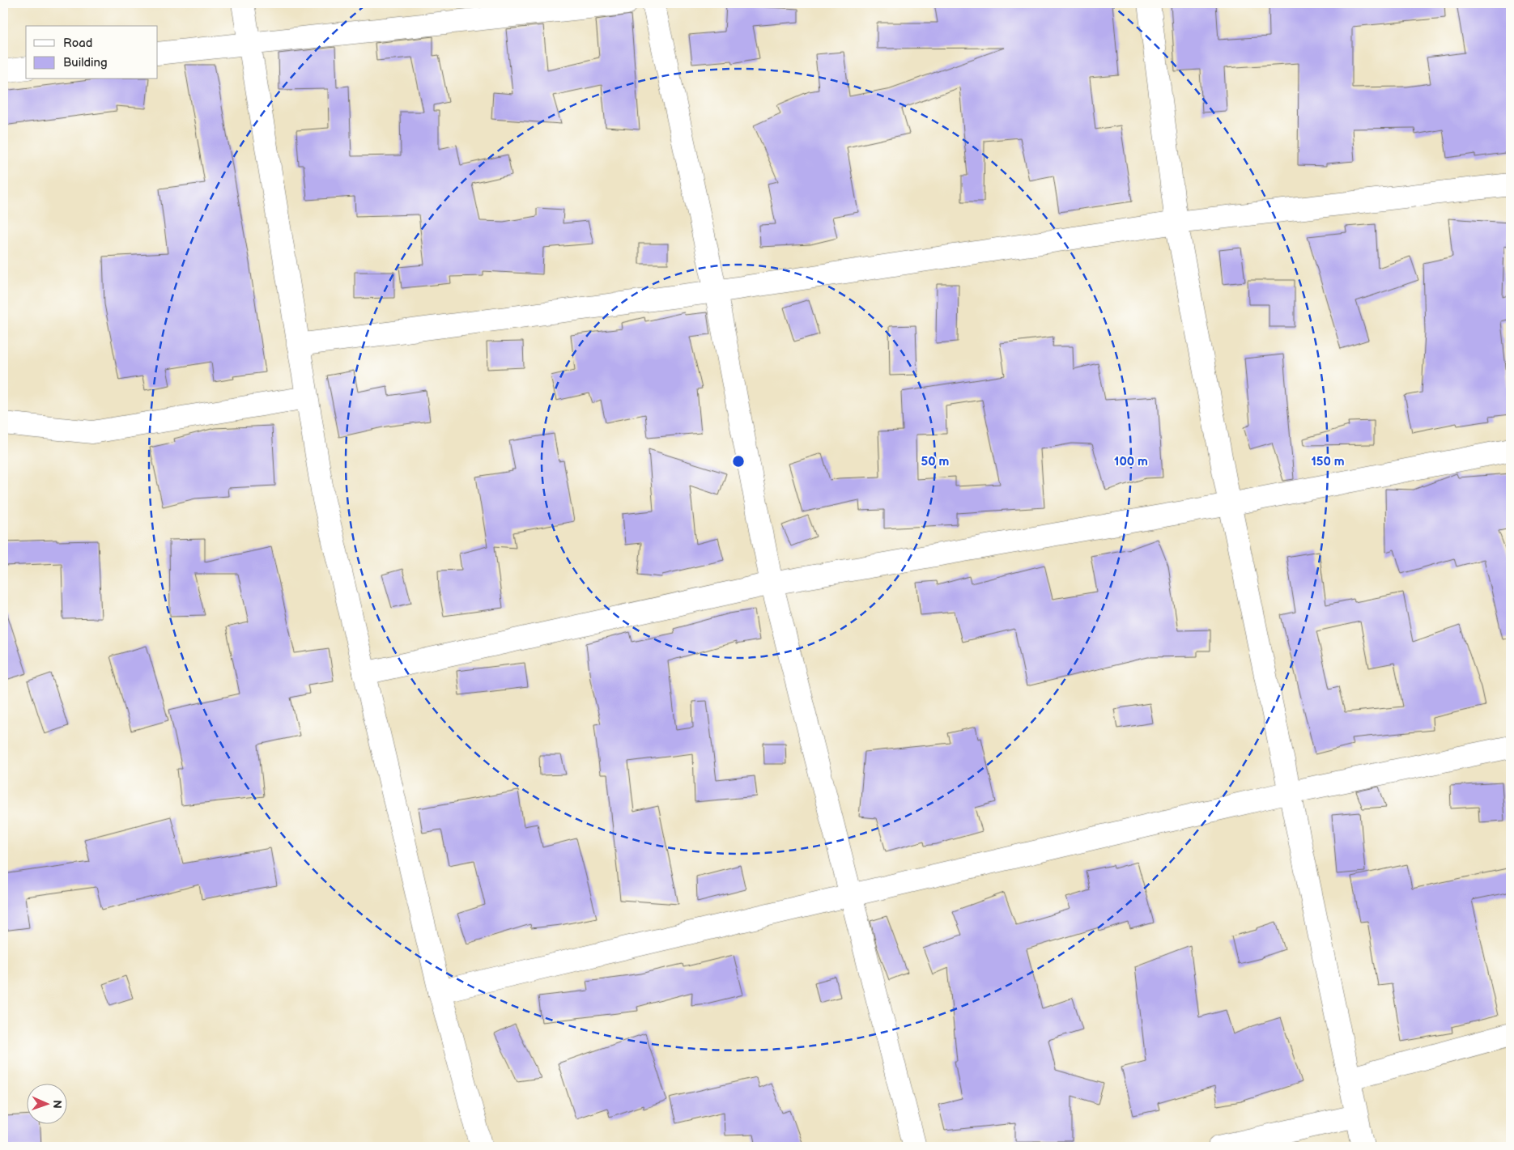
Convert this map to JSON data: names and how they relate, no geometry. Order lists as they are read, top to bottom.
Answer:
{
  "legend": ["Road", "Building"],
  "north": "right",
  "rings": ["50 m", "100 m", "150 m"]
}
